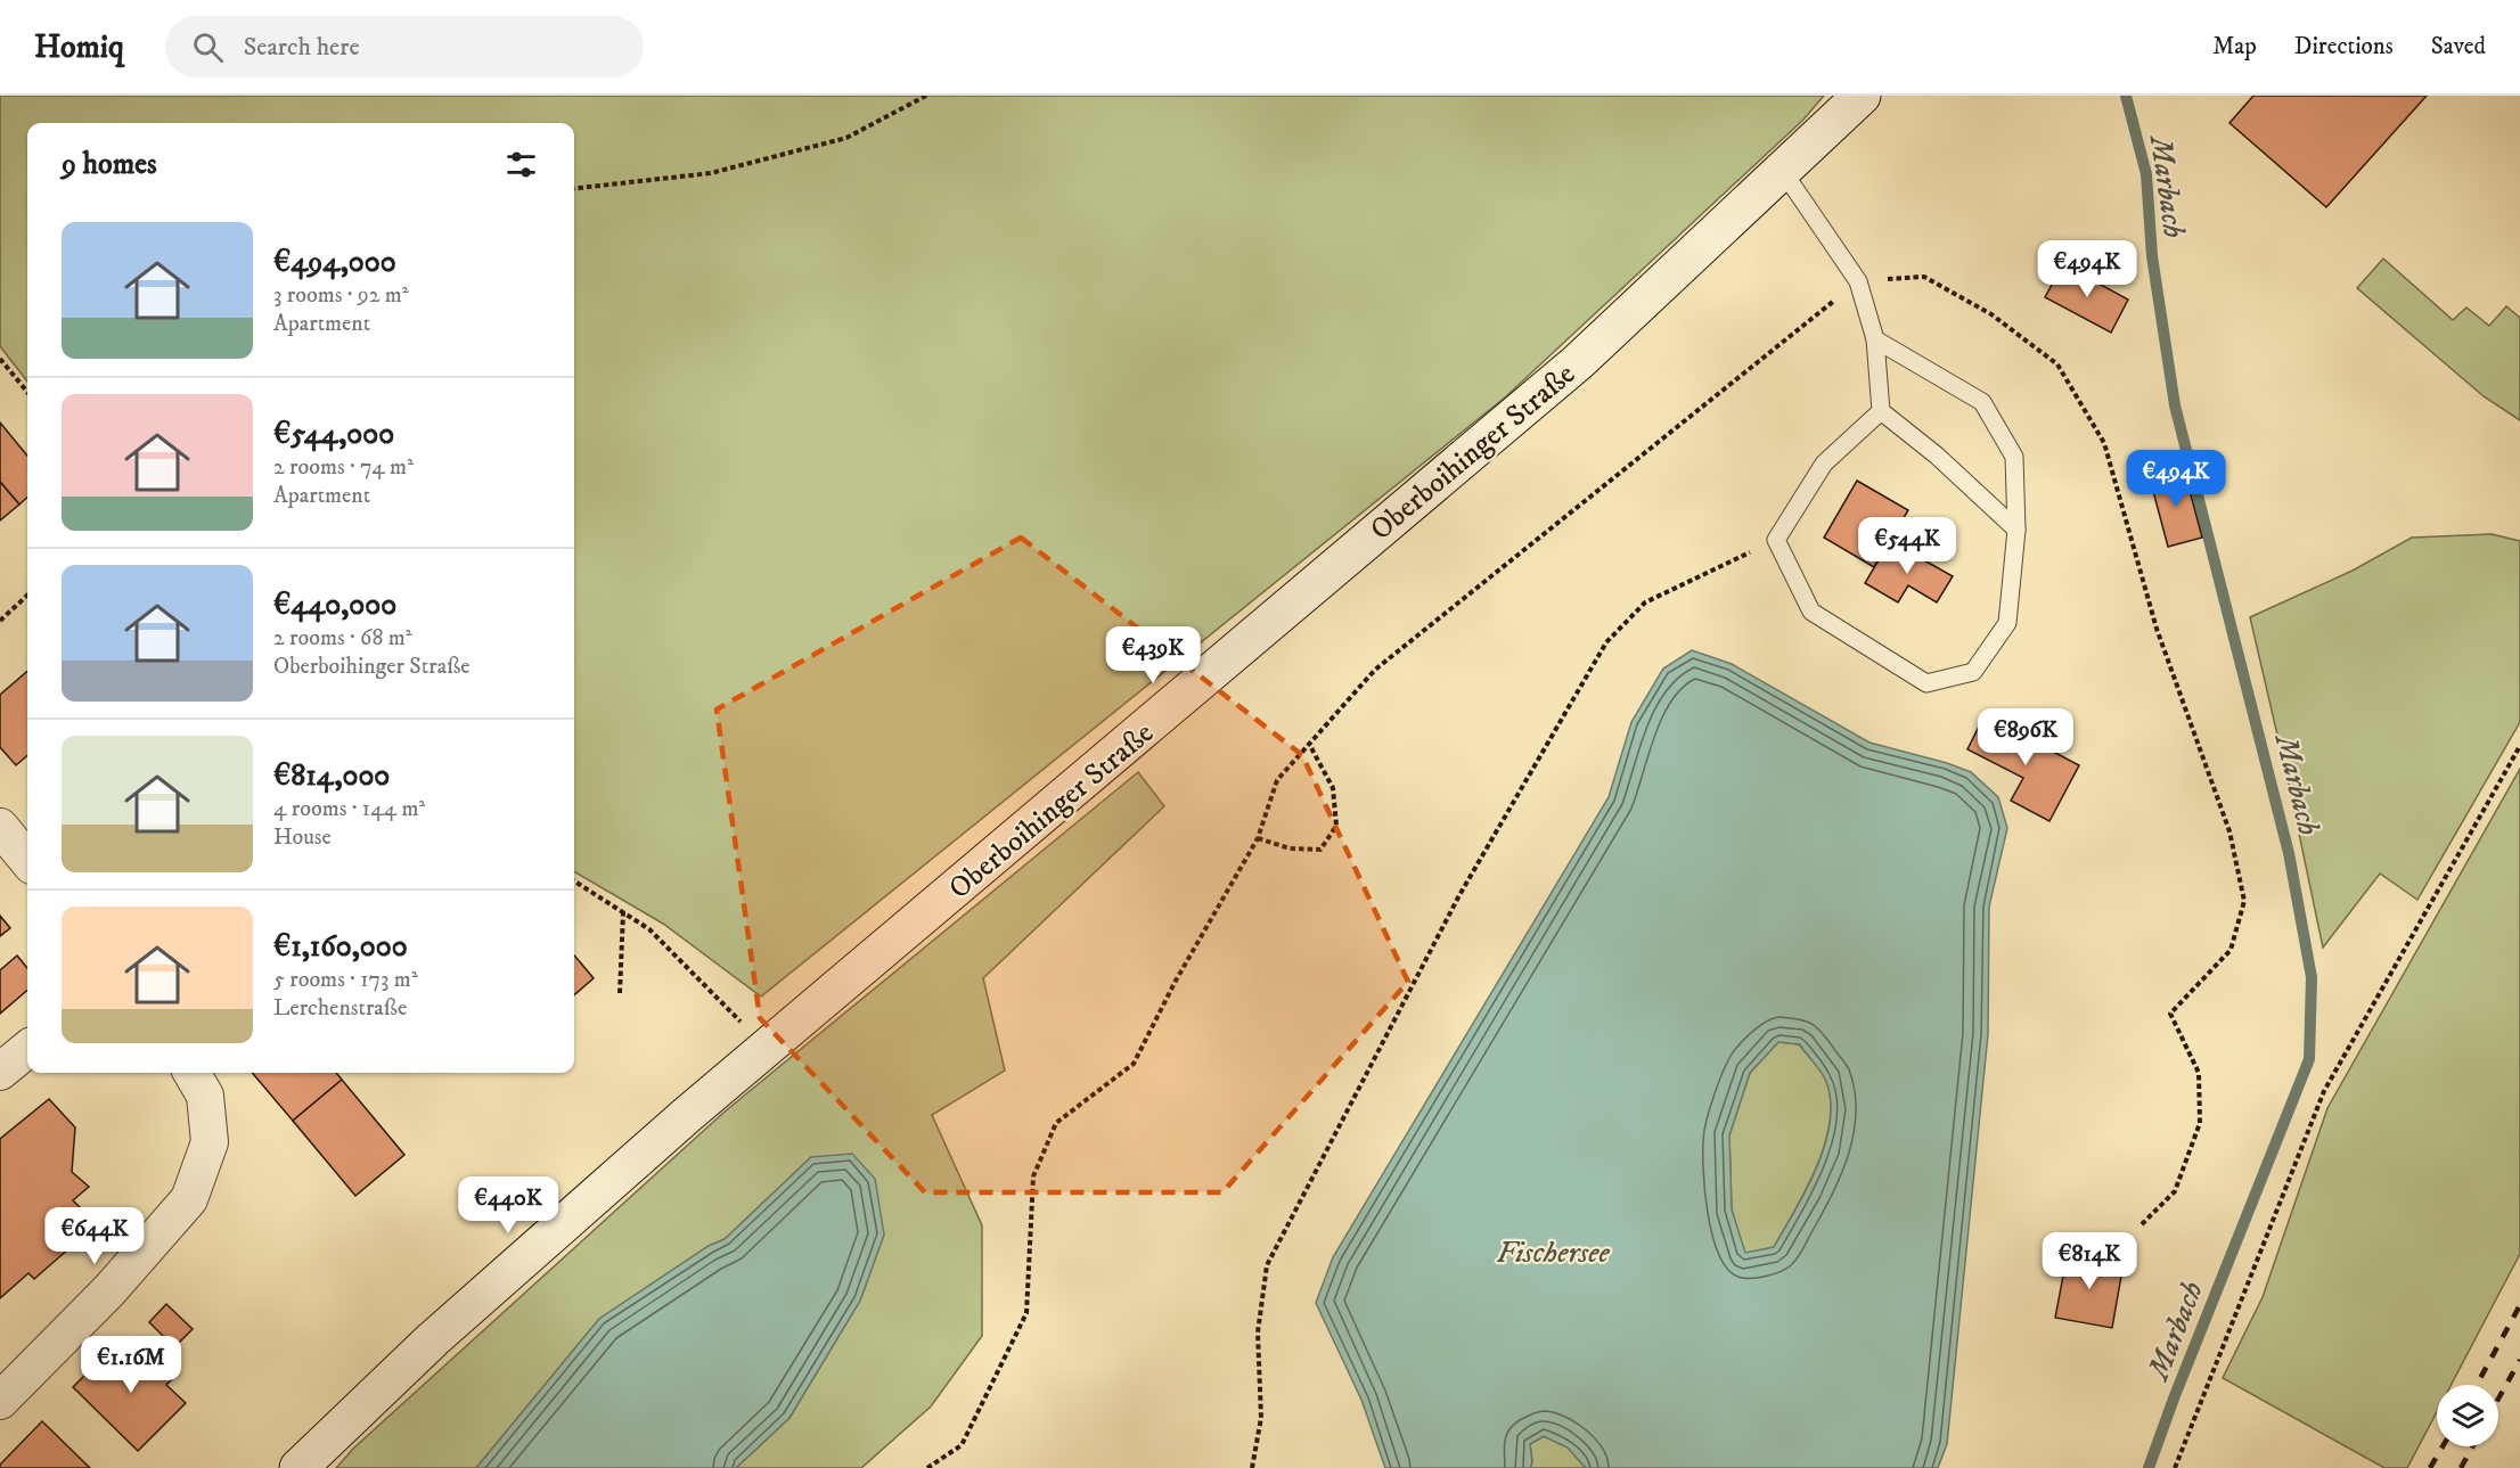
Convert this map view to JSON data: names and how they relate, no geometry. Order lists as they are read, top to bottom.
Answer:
{
  "streets": {
    "main road": ["Oberboihinger Straße"]
  },
  "water": ["Marbach", "Fischersee"],
  "page": {
    "header": "Homiq",
    "search": "Search here",
    "nav": ["Map", "Directions", "Saved"],
    "heading": "9 homes",
    "list": [
      {
        "name": "€494,000",
        "note": "3 rooms · 92 m² · Apartment"
      },
      {
        "name": "€544,000",
        "note": "2 rooms · 74 m² · Apartment"
      },
      {
        "name": "€440,000",
        "note": "2 rooms · 68 m² · Oberboihinger Straße"
      },
      {
        "name": "€814,000",
        "note": "4 rooms · 144 m² · House"
      },
      {
        "name": "€1,160,000",
        "note": "5 rooms · 173 m² · Lerchenstraße"
      }
    ],
    "price": [
      "€494K",
      "€494K",
      "€544K",
      "€439K",
      "€896K",
      "€440K",
      "€644K",
      "€814K",
      "€1.16M"
    ]
  }
}
